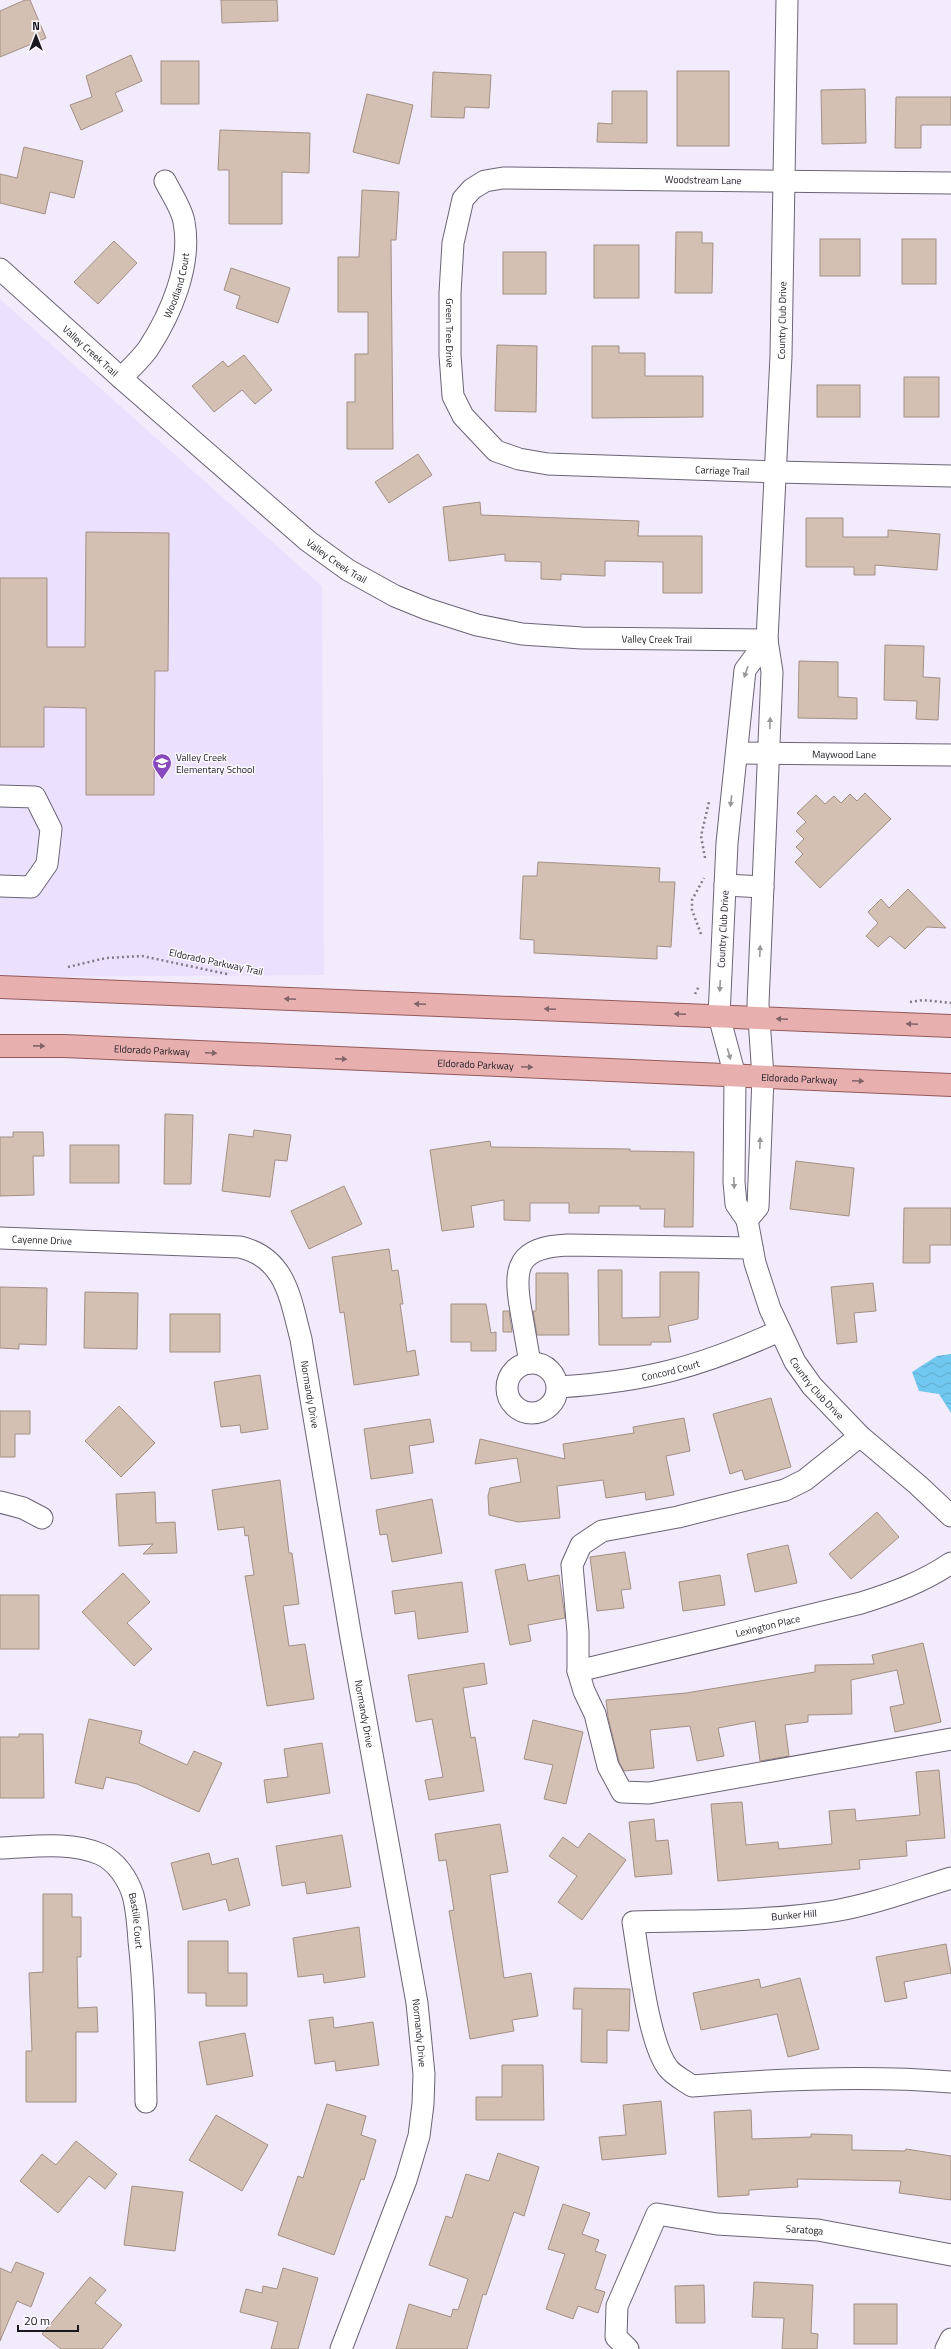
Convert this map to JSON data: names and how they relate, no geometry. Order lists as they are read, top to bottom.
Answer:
{
  "streets": {
    "main road": ["Eldorado Parkway"],
    "street": [
      "Woodstream Lane",
      "Woodland Court",
      "Country Club Drive",
      "Green Tree Drive",
      "Valley Creek Trail",
      "Carriage Trail",
      "Maywood Lane",
      "Cayenne Drive",
      "Concord Court",
      "Normandy Drive",
      "Lexington Place",
      "Bunker Hill",
      "Bastille Court",
      "Saratoga"
    ],
    "path": ["Eldorado Parkway Trail"]
  },
  "crossings": [
    ["Woodstream Lane", "Country Club Drive"],
    ["Woodstream Lane", "Green Tree Drive"],
    ["Woodland Court", "Valley Creek Trail"],
    ["Country Club Drive", "Valley Creek Trail"],
    ["Country Club Drive", "Carriage Trail"],
    ["Country Club Drive", "Maywood Lane"],
    ["Country Club Drive", "Eldorado Parkway"],
    ["Country Club Drive", "Concord Court"],
    ["Green Tree Drive", "Carriage Trail"],
    ["Cayenne Drive", "Normandy Drive"]
  ],
  "places": {
    "school or university": ["Valley Creek Elementary School"]
  },
  "scale_bar": "20 m",
  "north": "top"
}
